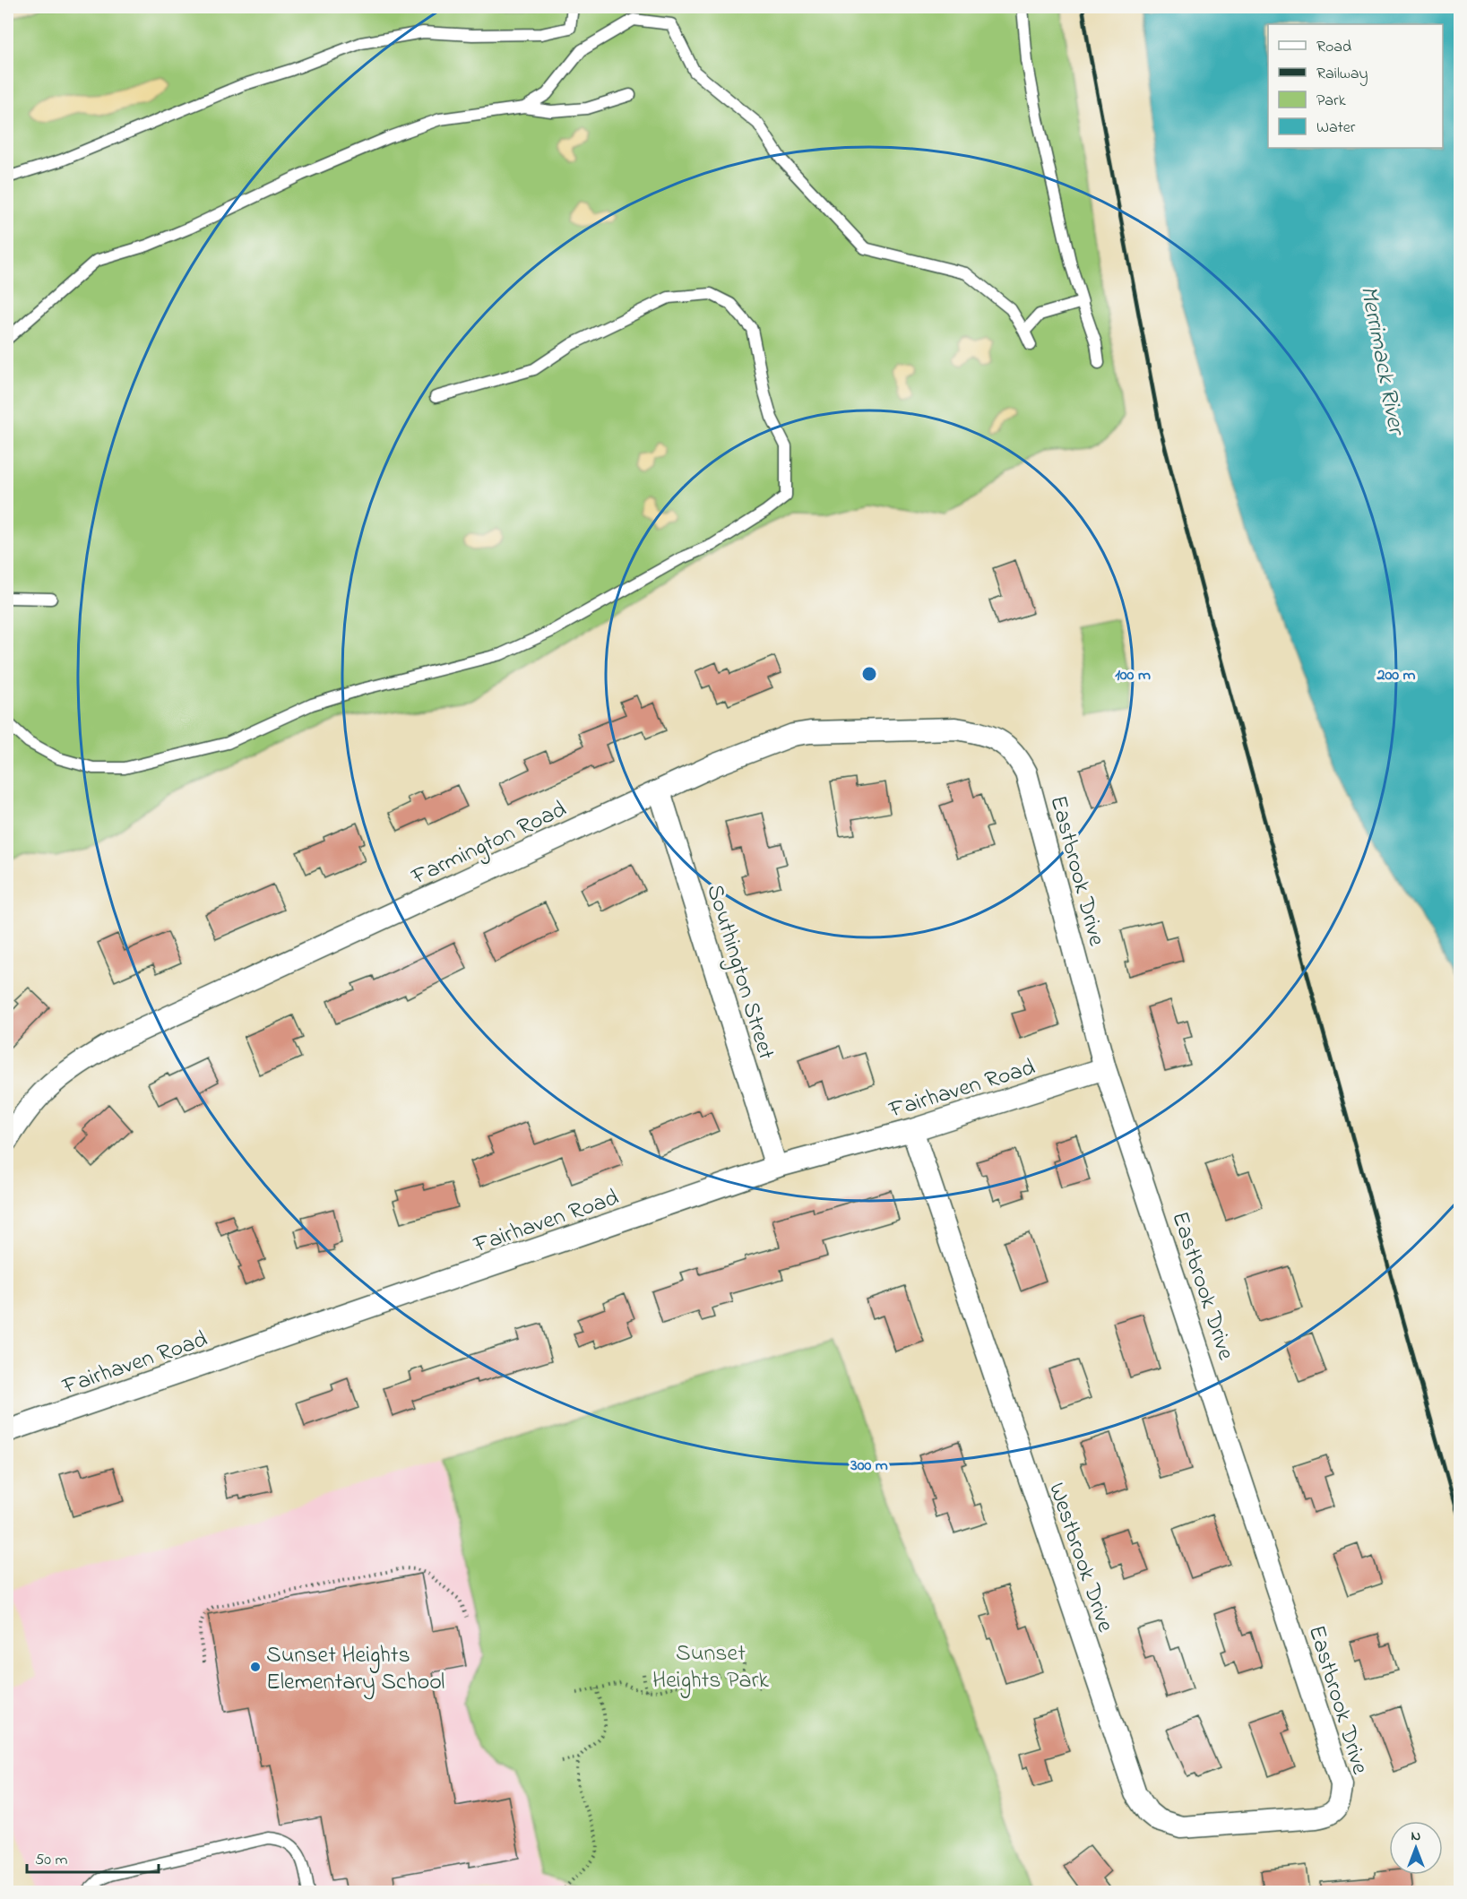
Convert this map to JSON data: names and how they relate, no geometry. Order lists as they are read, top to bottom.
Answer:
{
  "streets": {
    "street": [
      "Farmington Road",
      "Eastbrook Drive",
      "Southington Street",
      "Fairhaven Road",
      "Westbrook Drive"
    ]
  },
  "crossings": [
    ["Farmington Road", "Eastbrook Drive"],
    ["Farmington Road", "Southington Street"],
    ["Eastbrook Drive", "Fairhaven Road"],
    ["Eastbrook Drive", "Westbrook Drive"],
    ["Southington Street", "Fairhaven Road"],
    ["Fairhaven Road", "Westbrook Drive"]
  ],
  "water": ["Merrimack River"],
  "parks": ["Sunset Heights Park"],
  "places": ["Sunset Heights Elementary School"],
  "legend": [
    "Road",
    "Railway",
    "Park",
    "Water"
  ],
  "scale_bar": "50 m",
  "north": "top",
  "rings": ["100 m", "200 m", "300 m"]
}
